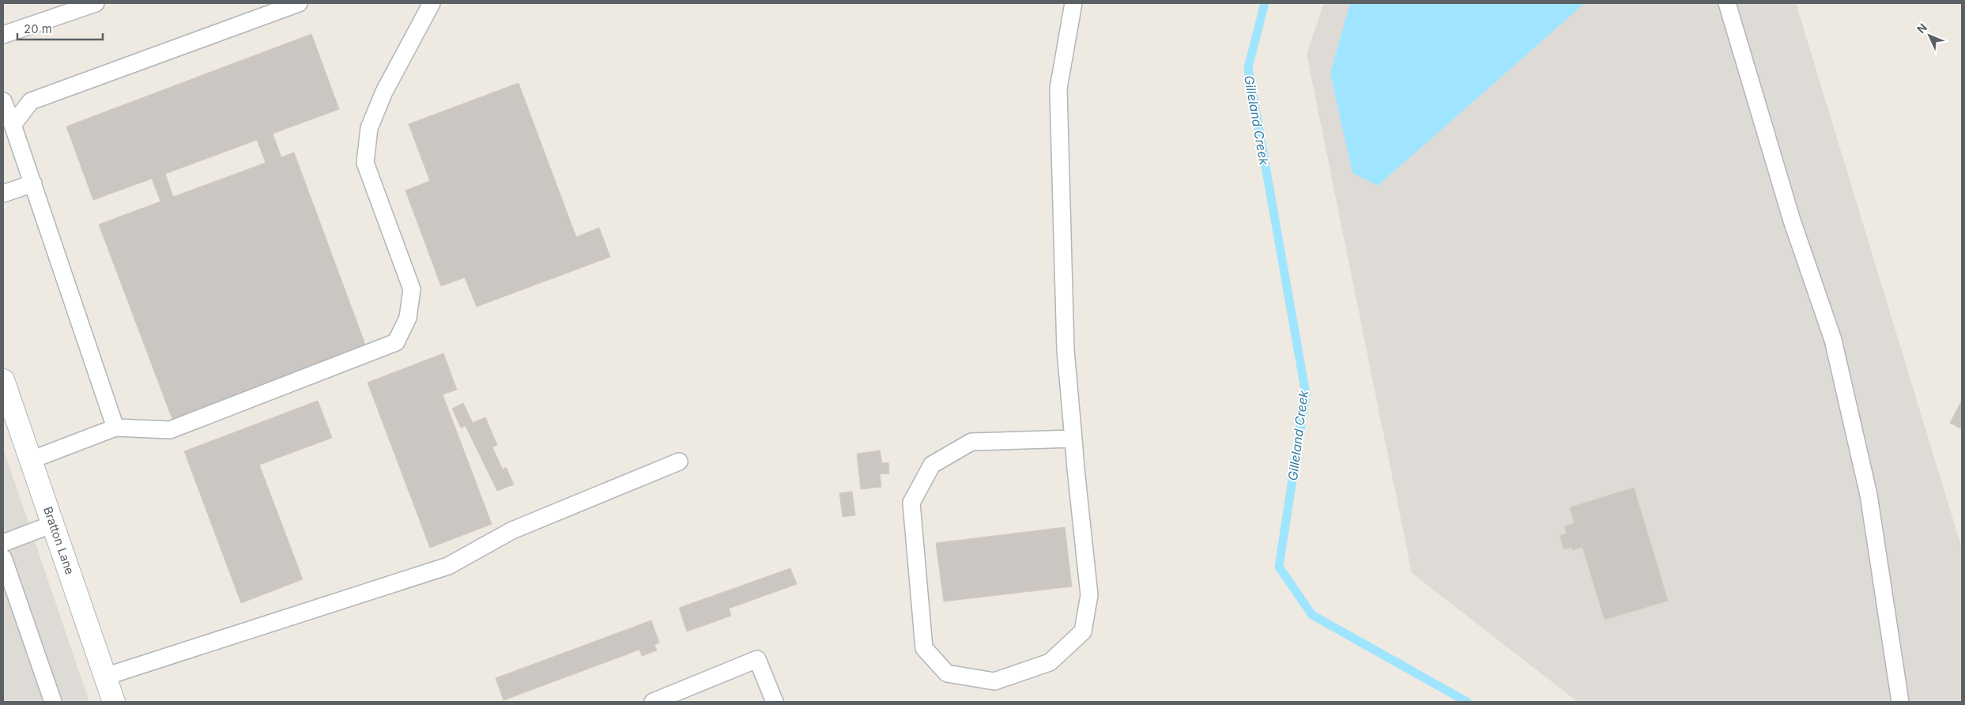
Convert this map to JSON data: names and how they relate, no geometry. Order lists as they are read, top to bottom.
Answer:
{
  "streets": {
    "street": ["Bratton Lane"]
  },
  "water": ["Gilleland Creek"],
  "scale_bar": "20 m",
  "north": "top left"
}
